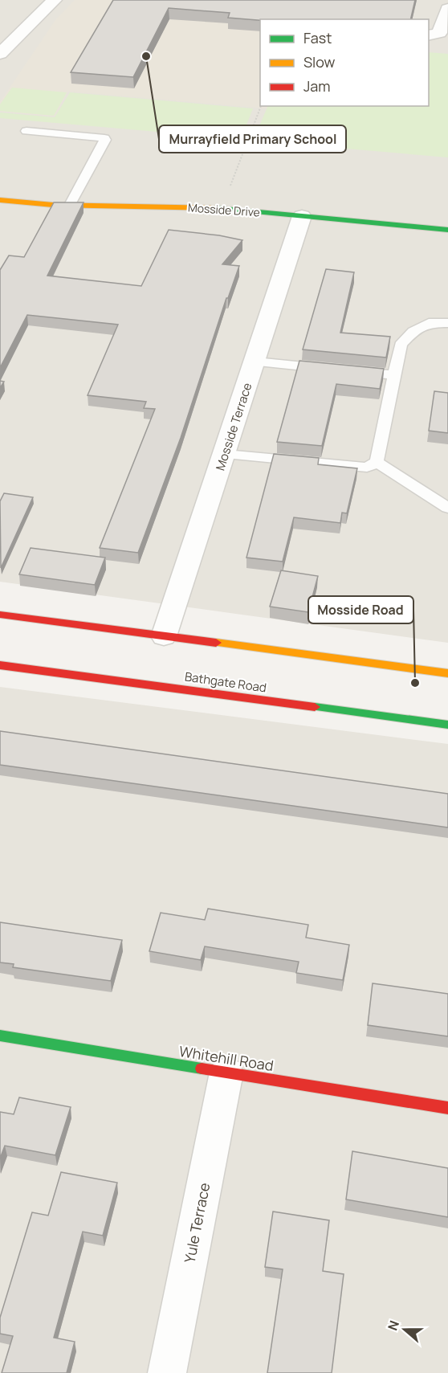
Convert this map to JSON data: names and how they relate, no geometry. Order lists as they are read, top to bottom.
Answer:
{
  "streets": {
    "street": [
      "Mosside Drive",
      "Mosside Terrace",
      "Bathgate Road",
      "Whitehill Road",
      "Yule Terrace"
    ]
  },
  "crossings": [
    ["Mosside Drive", "Mosside Terrace"],
    ["Whitehill Road", "Yule Terrace"]
  ],
  "places": ["Murrayfield Primary School", "Mosside Road"],
  "legend": ["Fast", "Slow", "Jam"],
  "north": "left"
}
